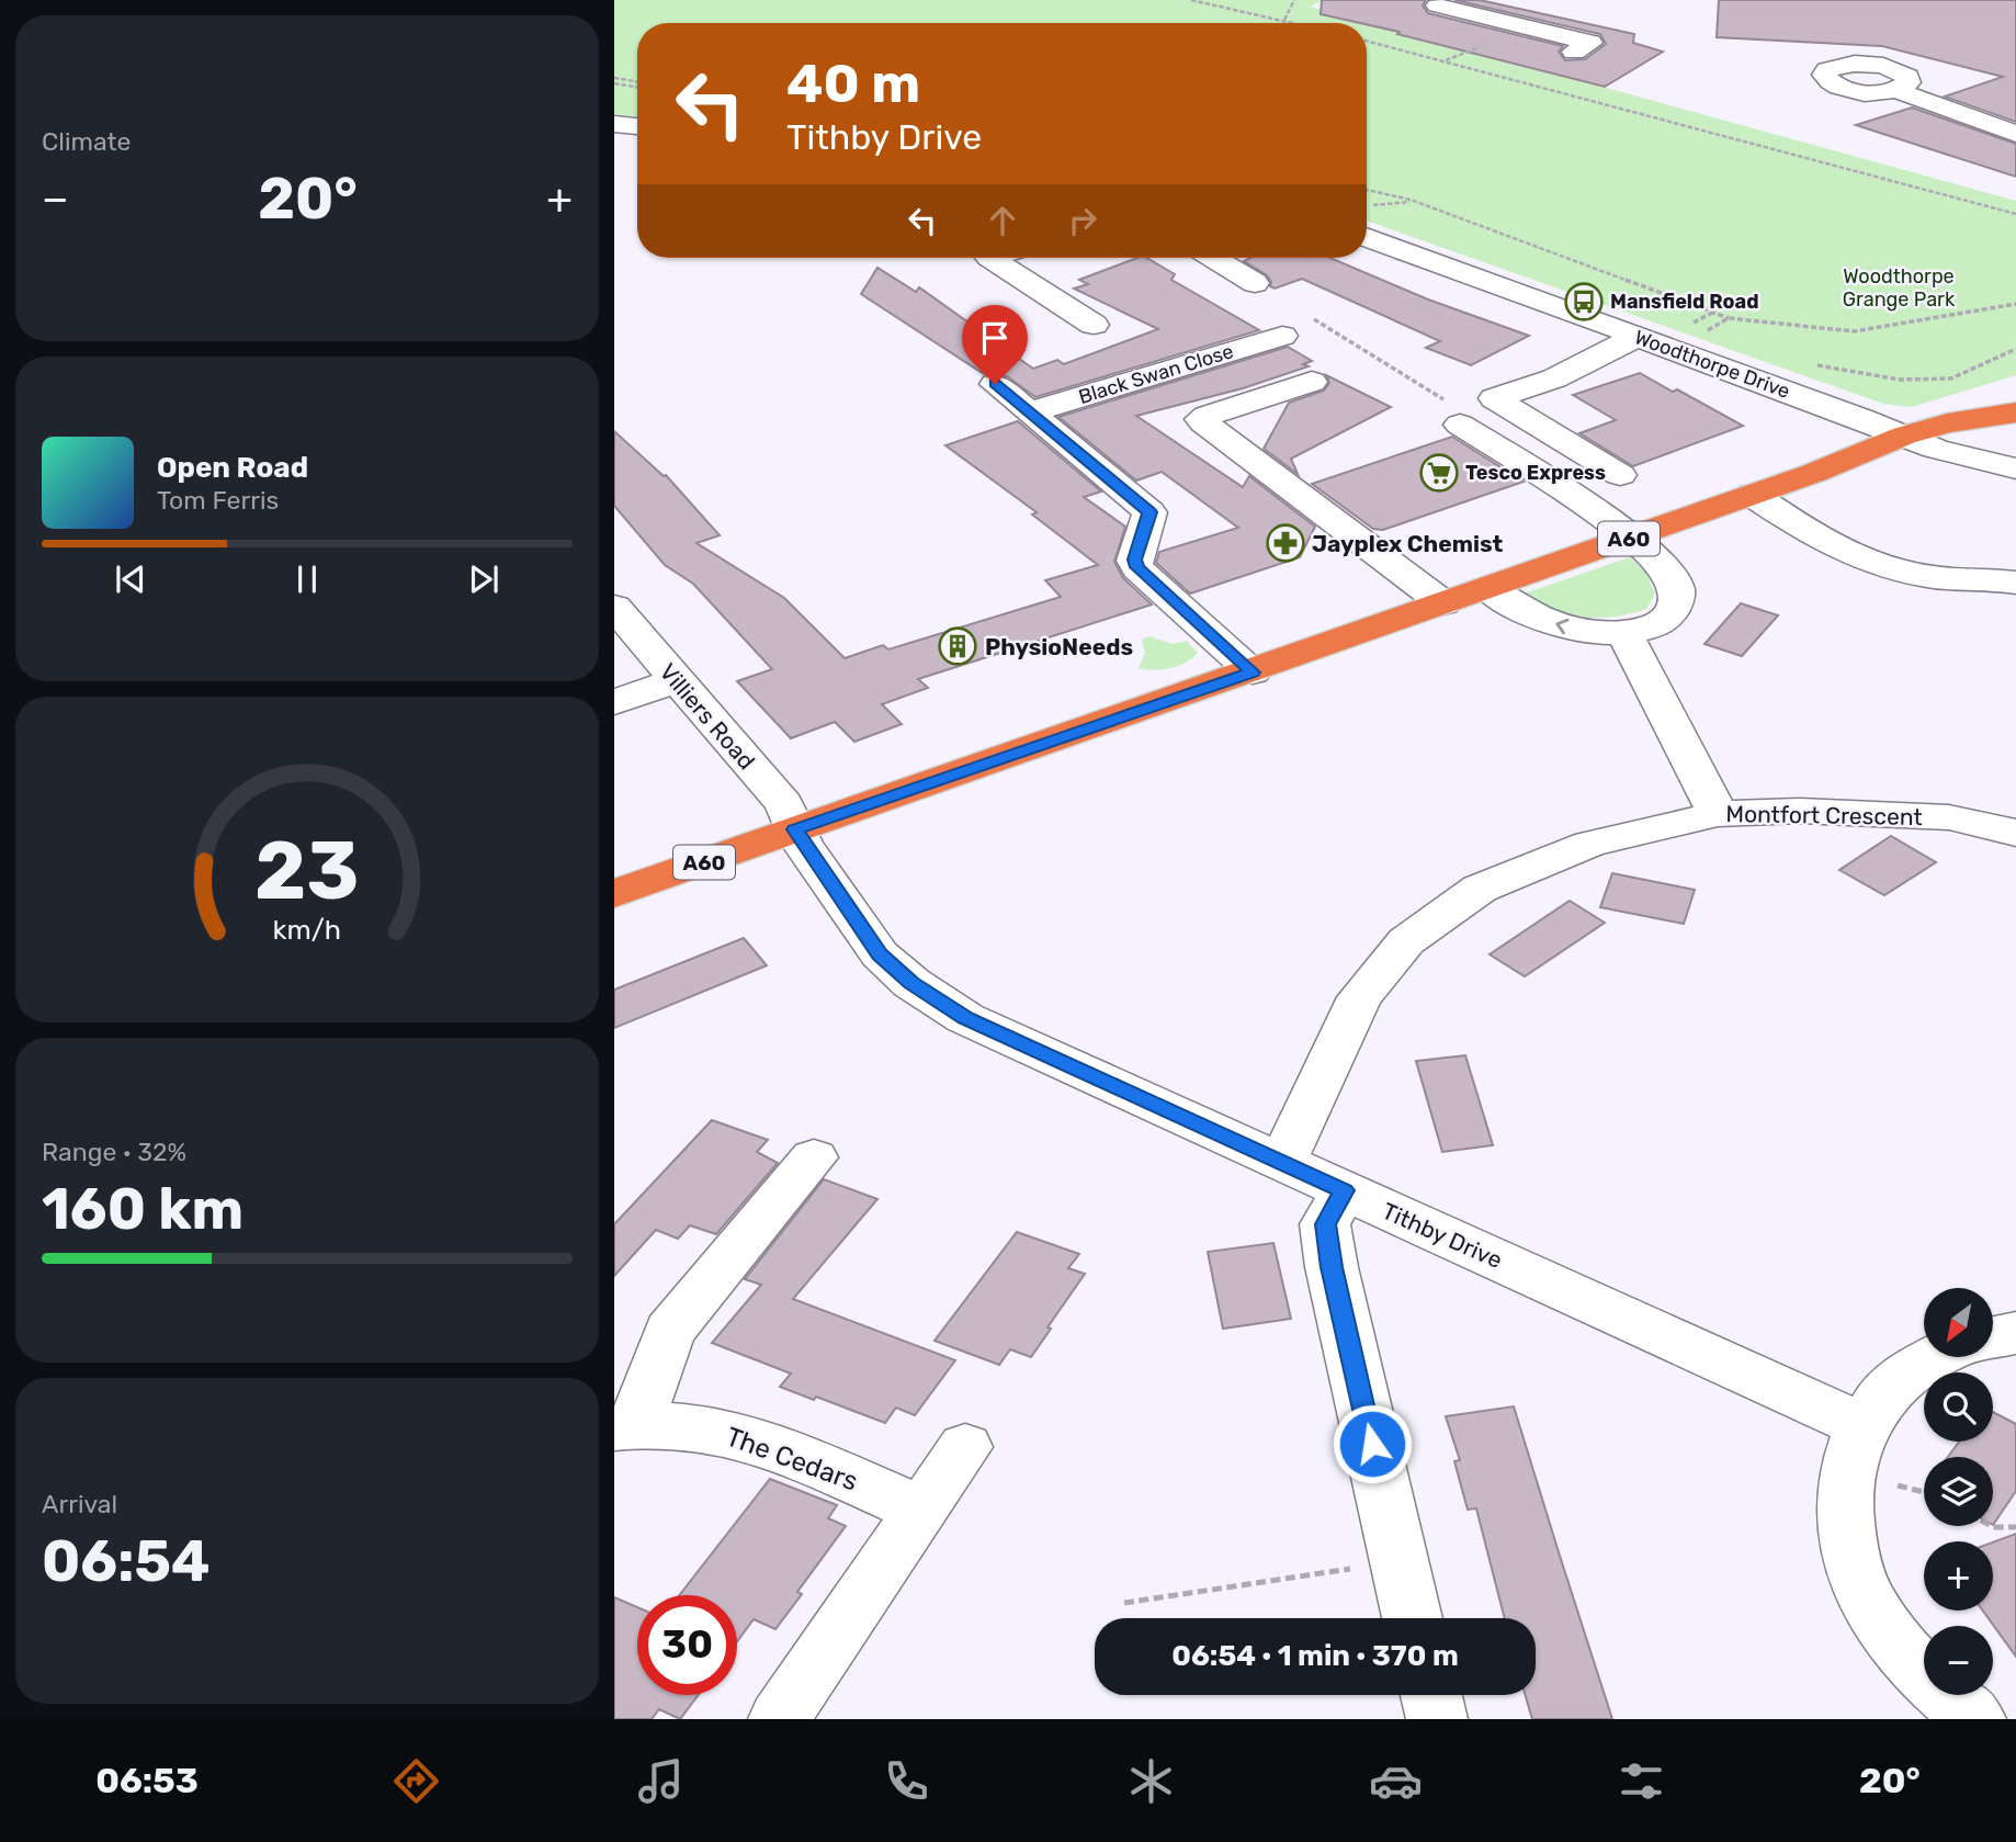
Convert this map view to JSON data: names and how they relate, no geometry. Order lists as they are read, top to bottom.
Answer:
{
  "streets": {
    "highway": ["A60"],
    "street": [
      "Woodthorpe Drive",
      "Black Swan Close",
      "Villiers Road",
      "Montfort Crescent",
      "Tithby Drive",
      "The Cedars"
    ]
  },
  "crossings": [
    ["Woodthorpe Drive", "A60"],
    ["A60", "Villiers Road"],
    ["A60", "Tithby Drive"],
    ["Villiers Road", "Tithby Drive"],
    ["Montfort Crescent", "Tithby Drive"]
  ],
  "parks": ["Woodthorpe Grange Park"],
  "places": {
    "bus stop": ["Mansfield Road"],
    "supermarket": ["Tesco Express"],
    "pharmacy": ["Jayplex Chemist"],
    "building": ["PhysioNeeds"]
  },
  "north": "bottom left",
  "page": {
    "tile": [
      "Climate",
      ["Range · 32%", "160 km"],
      ["Arrival", "06:54"]
    ],
    "turn": ["40 m", "Tithby Drive"],
    "heat": ["−", "20°", "+"],
    "song": ["Open Road", "Tom Ferris"],
    "map_buttons": ["+", "−"],
    "limit": "30",
    "trip": "06:54 · 1 min · 370 m",
    "tabs": ["06:53", "20°"],
    "gauge": ["23", "km/h"]
  }
}
